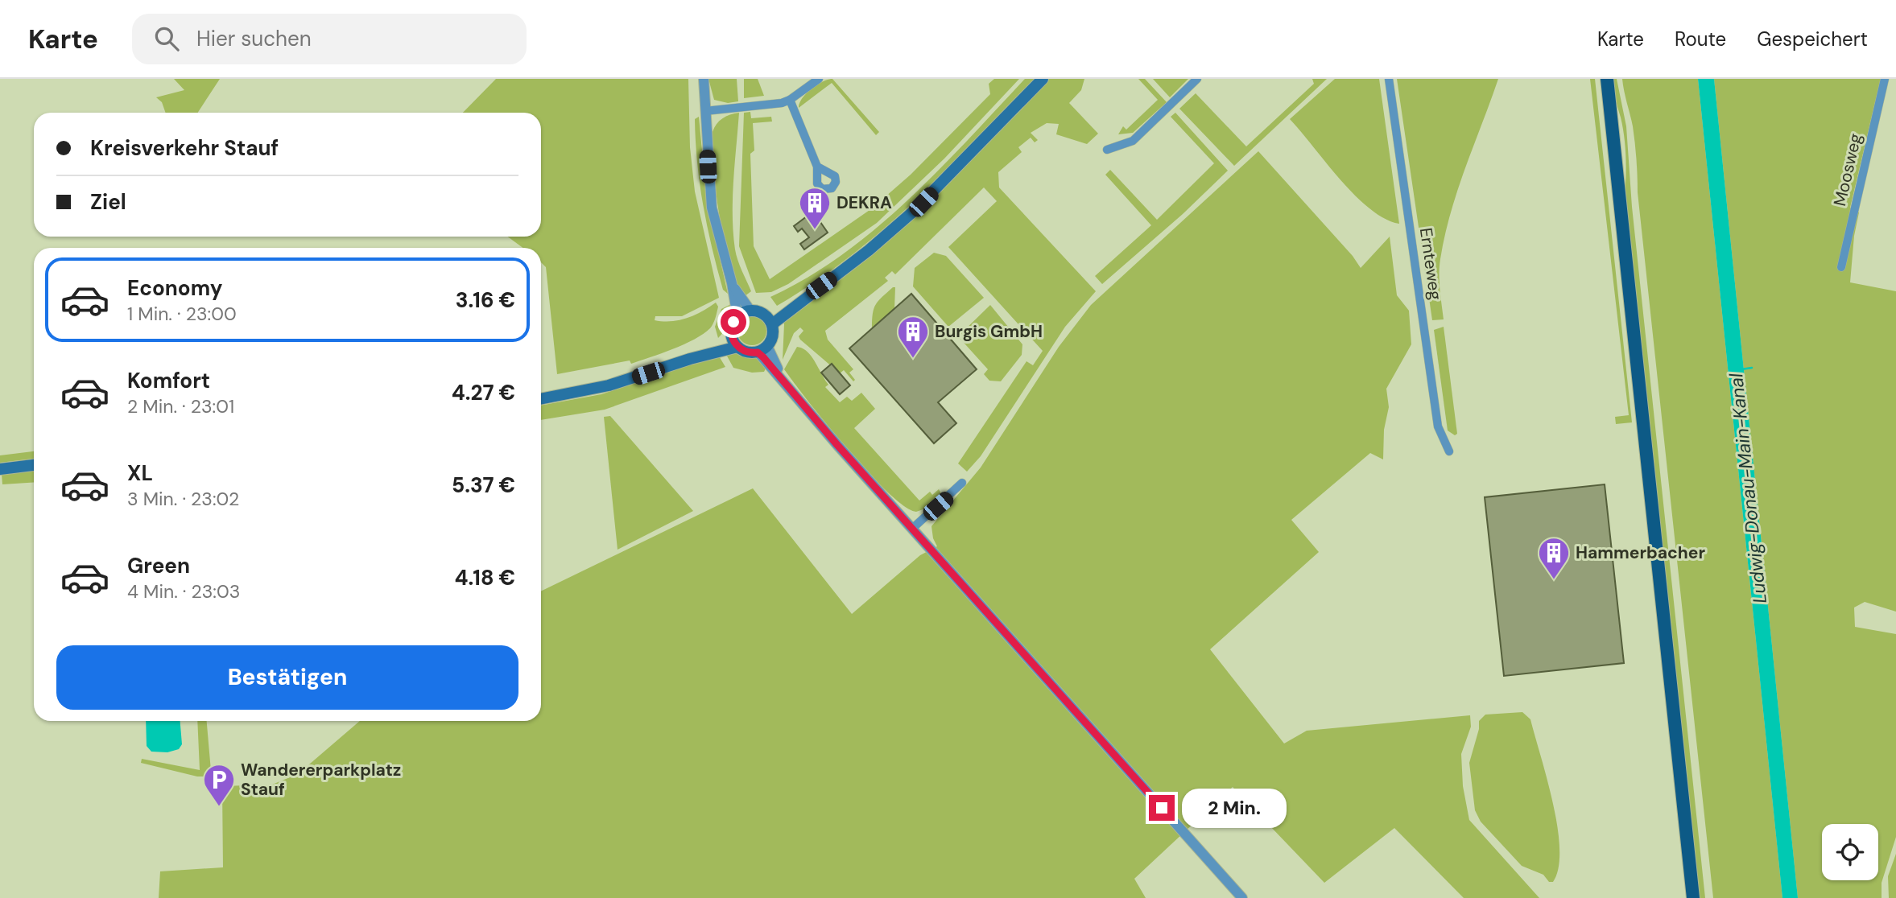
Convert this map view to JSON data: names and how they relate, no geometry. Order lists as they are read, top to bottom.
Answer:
{
  "streets": {
    "street": ["Moosweg", "Ernteweg"]
  },
  "water": ["Ludwig-Donau-Main-Kanal"],
  "places": {
    "building": ["DEKRA", "Burgis GmbH", "Hammerbacher"],
    "parking": ["Wandererparkplatz Stauf"]
  },
  "page": {
    "header": "Karte",
    "search": "Hier suchen",
    "nav": ["Karte", "Route", "Gespeichert"],
    "banner": ["Kreisverkehr Stauf", "Ziel"],
    "list": [
      {
        "name": "Economy",
        "note": "1 Min. · 23:00",
        "value": "3.16 €"
      },
      {
        "name": "Komfort",
        "note": "2 Min. · 23:01",
        "value": "4.27 €"
      },
      {
        "name": "XL",
        "note": "3 Min. · 23:02",
        "value": "5.37 €"
      },
      {
        "name": "Green",
        "note": "4 Min. · 23:03",
        "value": "4.18 €"
      }
    ],
    "buttons": "Bestätigen",
    "bubble": "2 Min."
  }
}
